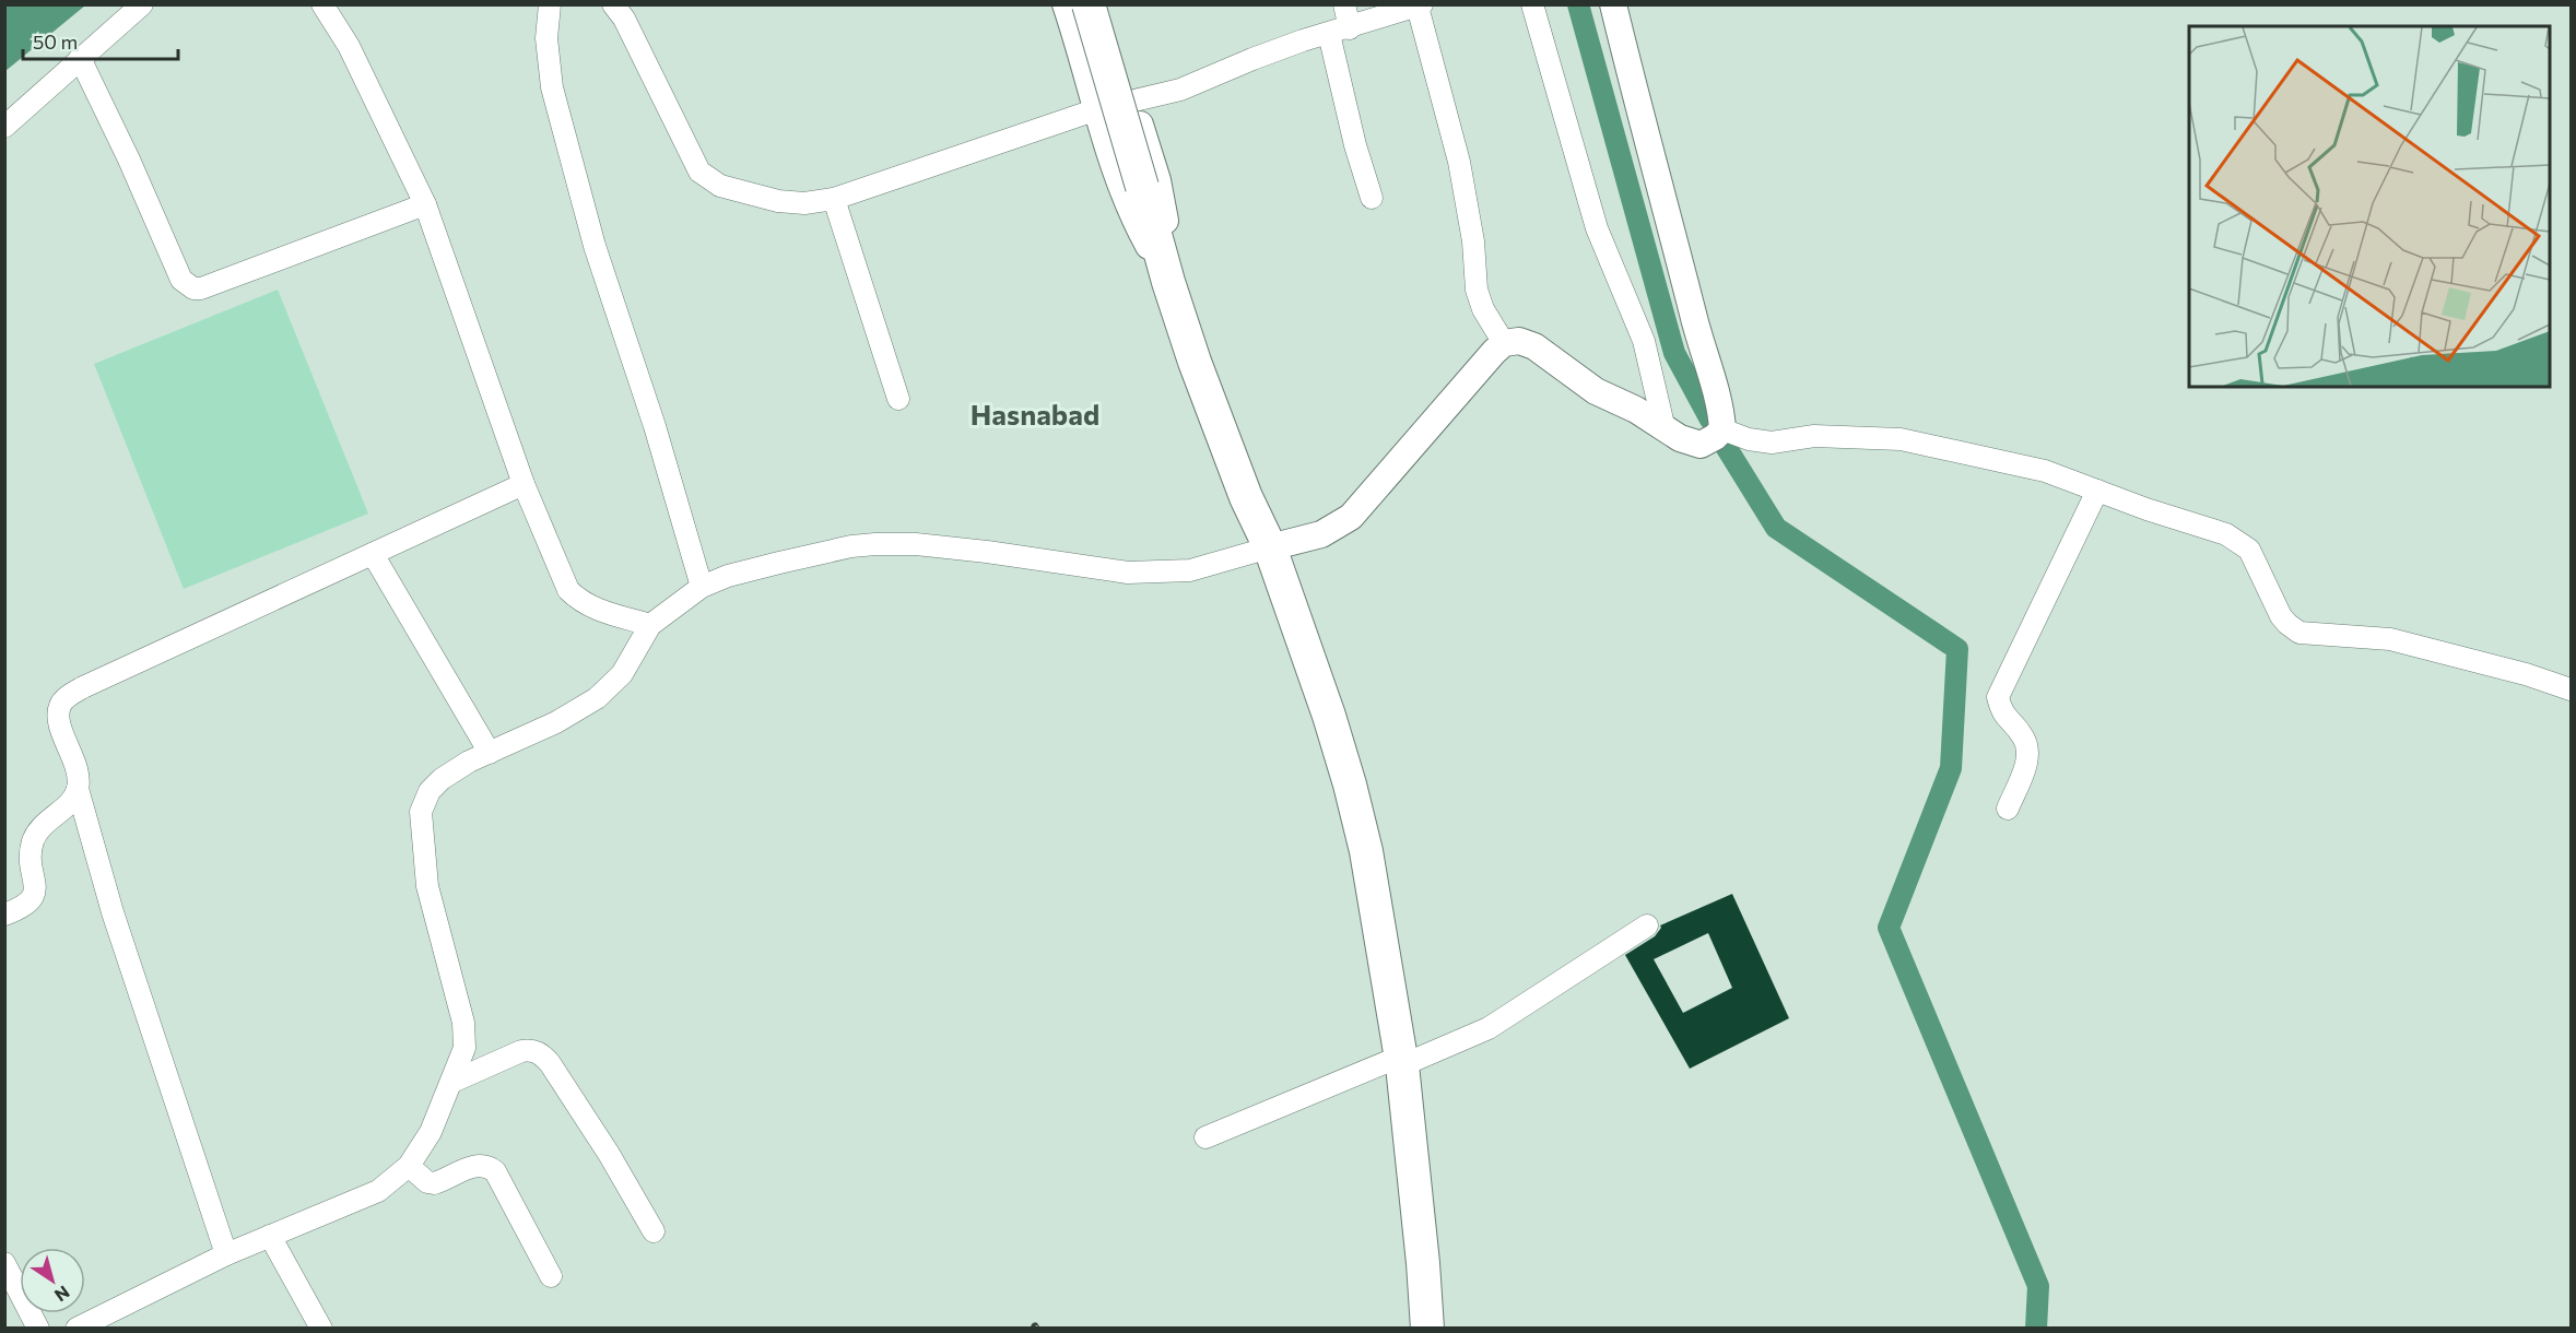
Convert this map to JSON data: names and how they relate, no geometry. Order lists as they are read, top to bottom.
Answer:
{
  "districts": ["Hasnabad"],
  "scale_bar": "50 m",
  "north": "bottom right"
}
